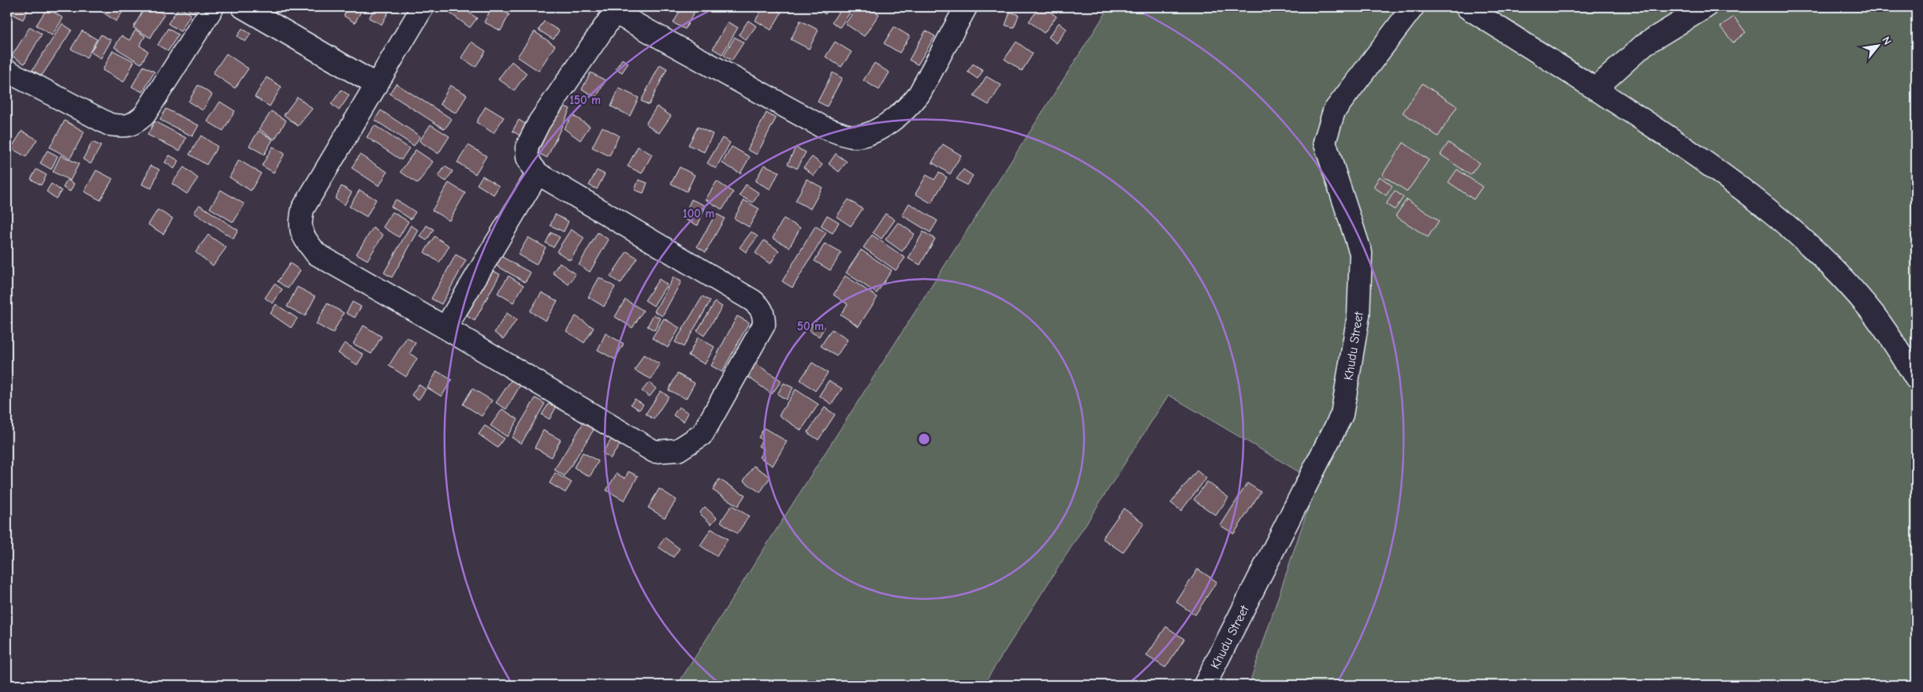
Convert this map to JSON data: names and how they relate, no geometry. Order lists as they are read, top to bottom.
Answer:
{
  "streets": {
    "street": ["Khudu Street"]
  },
  "north": "top right",
  "rings": ["150 m", "100 m", "50 m"]
}
